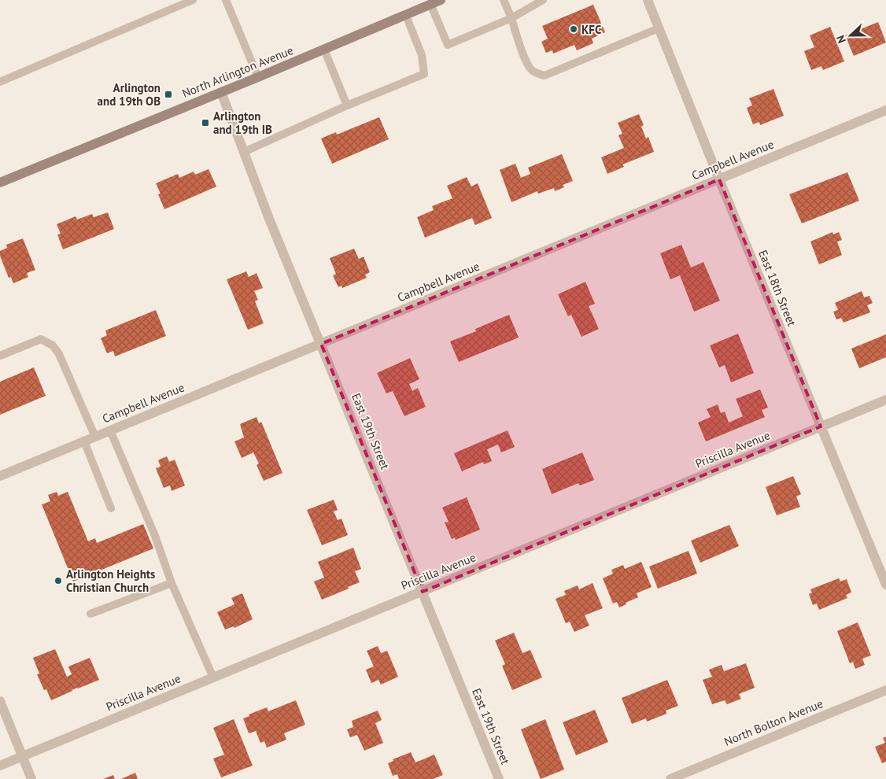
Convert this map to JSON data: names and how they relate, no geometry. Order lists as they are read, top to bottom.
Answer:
{
  "streets": {
    "main road": ["North Arlington Avenue"],
    "street": [
      "Campbell Avenue",
      "East 18th Street",
      "East 19th Street",
      "Priscilla Avenue",
      "North Bolton Avenue"
    ]
  },
  "crossings": [
    ["North Arlington Avenue", "East 19th Street"],
    ["Campbell Avenue", "East 18th Street"],
    ["Campbell Avenue", "East 19th Street"],
    ["East 18th Street", "Priscilla Avenue"],
    ["East 19th Street", "Priscilla Avenue"]
  ],
  "places": {
    "other": ["KFC", "Arlington Heights Christian Church"],
    "transit": ["Arlington and 19th OB", "Arlington and 19th IB"]
  },
  "north": "left"
}
